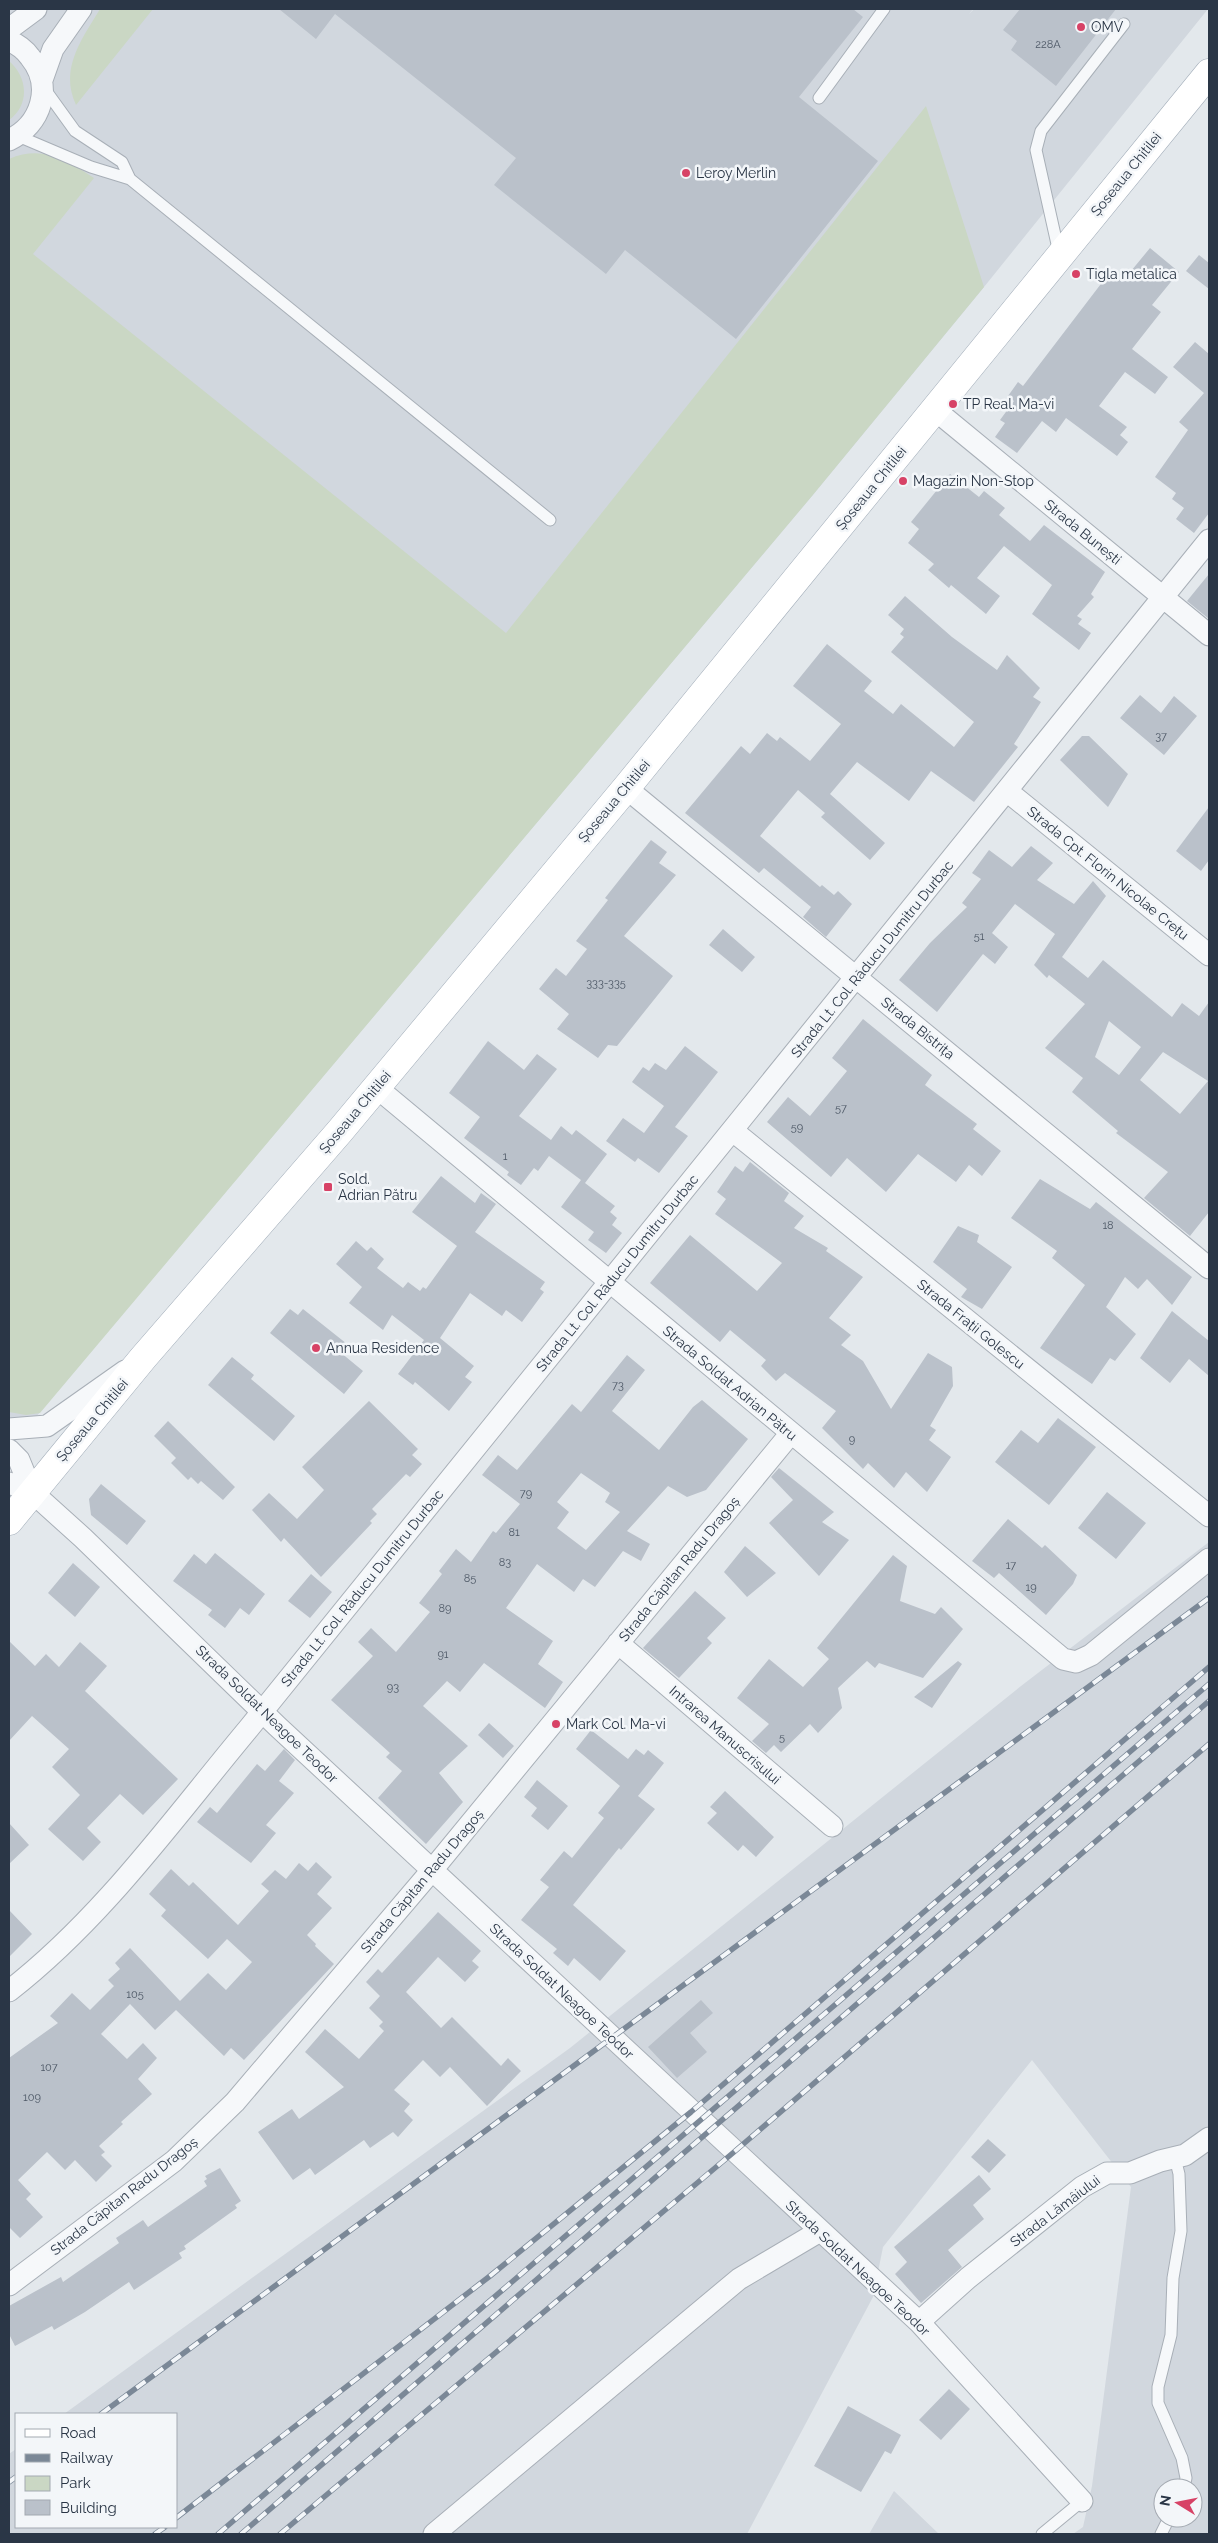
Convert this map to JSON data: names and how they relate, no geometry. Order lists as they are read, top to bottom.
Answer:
{
  "streets": {
    "main road": ["Șoseaua Chitilei"],
    "street": [
      "Strada Bunești",
      "Strada Cpt. Florin Nicolae Crețu",
      "Strada Lt. Col. Răducu Dumitru Durbac",
      "Strada Bistrița",
      "Strada Frații Golescu",
      "Strada Soldat Adrian Pătru",
      "Strada Căpitan Radu Dragoș",
      "Strada Soldat Neagoe Teodor",
      "Intrarea Manuscrisului",
      "Strada Lămâiului"
    ]
  },
  "crossings": [
    ["Șoseaua Chitilei", "Strada Bunești"],
    ["Șoseaua Chitilei", "Strada Bistrița"],
    ["Șoseaua Chitilei", "Strada Soldat Adrian Pătru"],
    ["Șoseaua Chitilei", "Strada Soldat Neagoe Teodor"],
    ["Strada Bunești", "Strada Lt. Col. Răducu Dumitru Durbac"],
    ["Strada Cpt. Florin Nicolae Crețu", "Strada Lt. Col. Răducu Dumitru Durbac"],
    ["Strada Lt. Col. Răducu Dumitru Durbac", "Strada Bistrița"],
    ["Strada Lt. Col. Răducu Dumitru Durbac", "Strada Frații Golescu"],
    ["Strada Lt. Col. Răducu Dumitru Durbac", "Strada Soldat Adrian Pătru"],
    ["Strada Lt. Col. Răducu Dumitru Durbac", "Strada Soldat Neagoe Teodor"],
    ["Strada Soldat Adrian Pătru", "Strada Căpitan Radu Dragoș"],
    ["Strada Căpitan Radu Dragoș", "Strada Soldat Neagoe Teodor"],
    ["Strada Căpitan Radu Dragoș", "Intrarea Manuscrisului"],
    ["Strada Soldat Neagoe Teodor", "Strada Lămâiului"]
  ],
  "places": {
    "other": [
      "OMV",
      "Leroy Merlin",
      "Tigla metalica",
      "TP Real. Ma-vi",
      "Magazin Non-Stop",
      "Annua Residence",
      "Mark Col. Ma-vi"
    ],
    "transit": ["Sold. Adrian Pătru"]
  },
  "house_numbers": [
    "228A",
    "37",
    "51",
    "333-335",
    "57",
    "59",
    "1",
    "18",
    "73",
    "9",
    "79",
    "81",
    "83",
    "17",
    "85",
    "19",
    "89",
    "91",
    "93",
    "5",
    "105",
    "107",
    "109"
  ],
  "legend": [
    "Road",
    "Railway",
    "Park",
    "Building"
  ],
  "north": "left"
}
